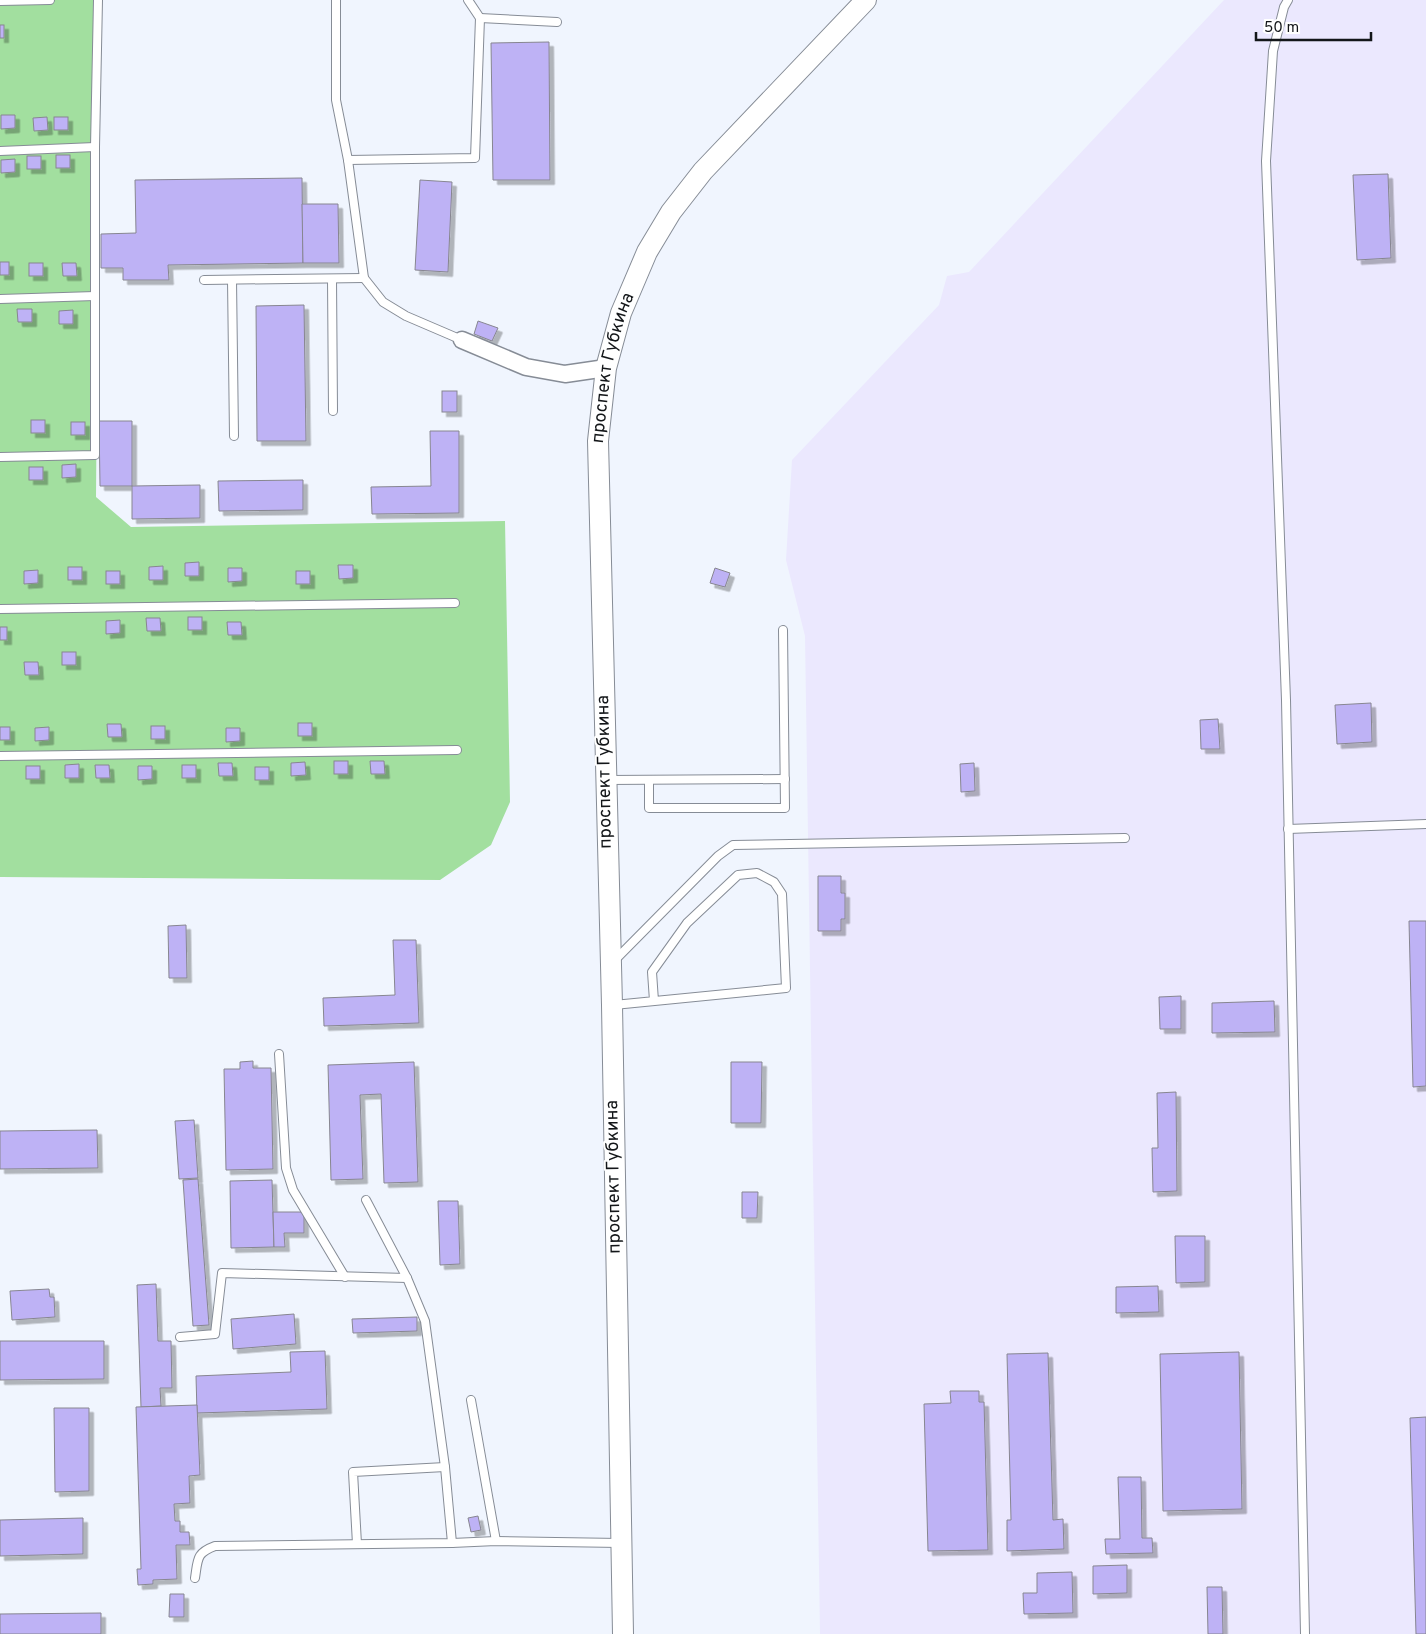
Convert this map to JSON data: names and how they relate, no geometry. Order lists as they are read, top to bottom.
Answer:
{
  "streets": {
    "street": ["проспект Губкина"]
  },
  "scale_bar": "50 m"
}
